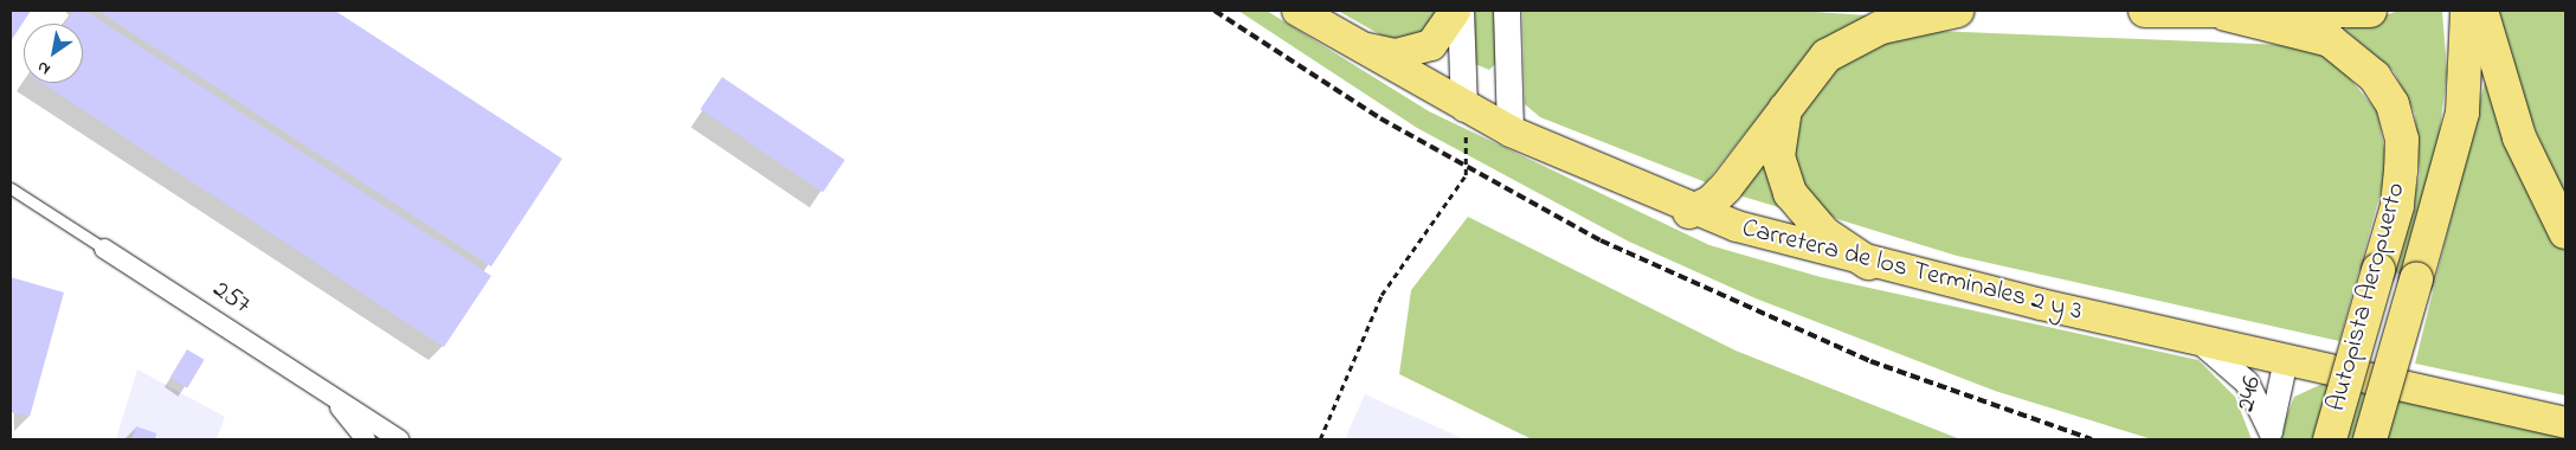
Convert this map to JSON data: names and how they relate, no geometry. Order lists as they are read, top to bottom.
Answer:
{
  "streets": {
    "highway": ["Autopista Aeropuerto"],
    "main road": ["Carretera de los Terminales 2 y 3"],
    "street": ["257", "246"]
  },
  "crossings": [
    ["Carretera de los Terminales 2 y 3", "246"]
  ],
  "north": "bottom left"
}
